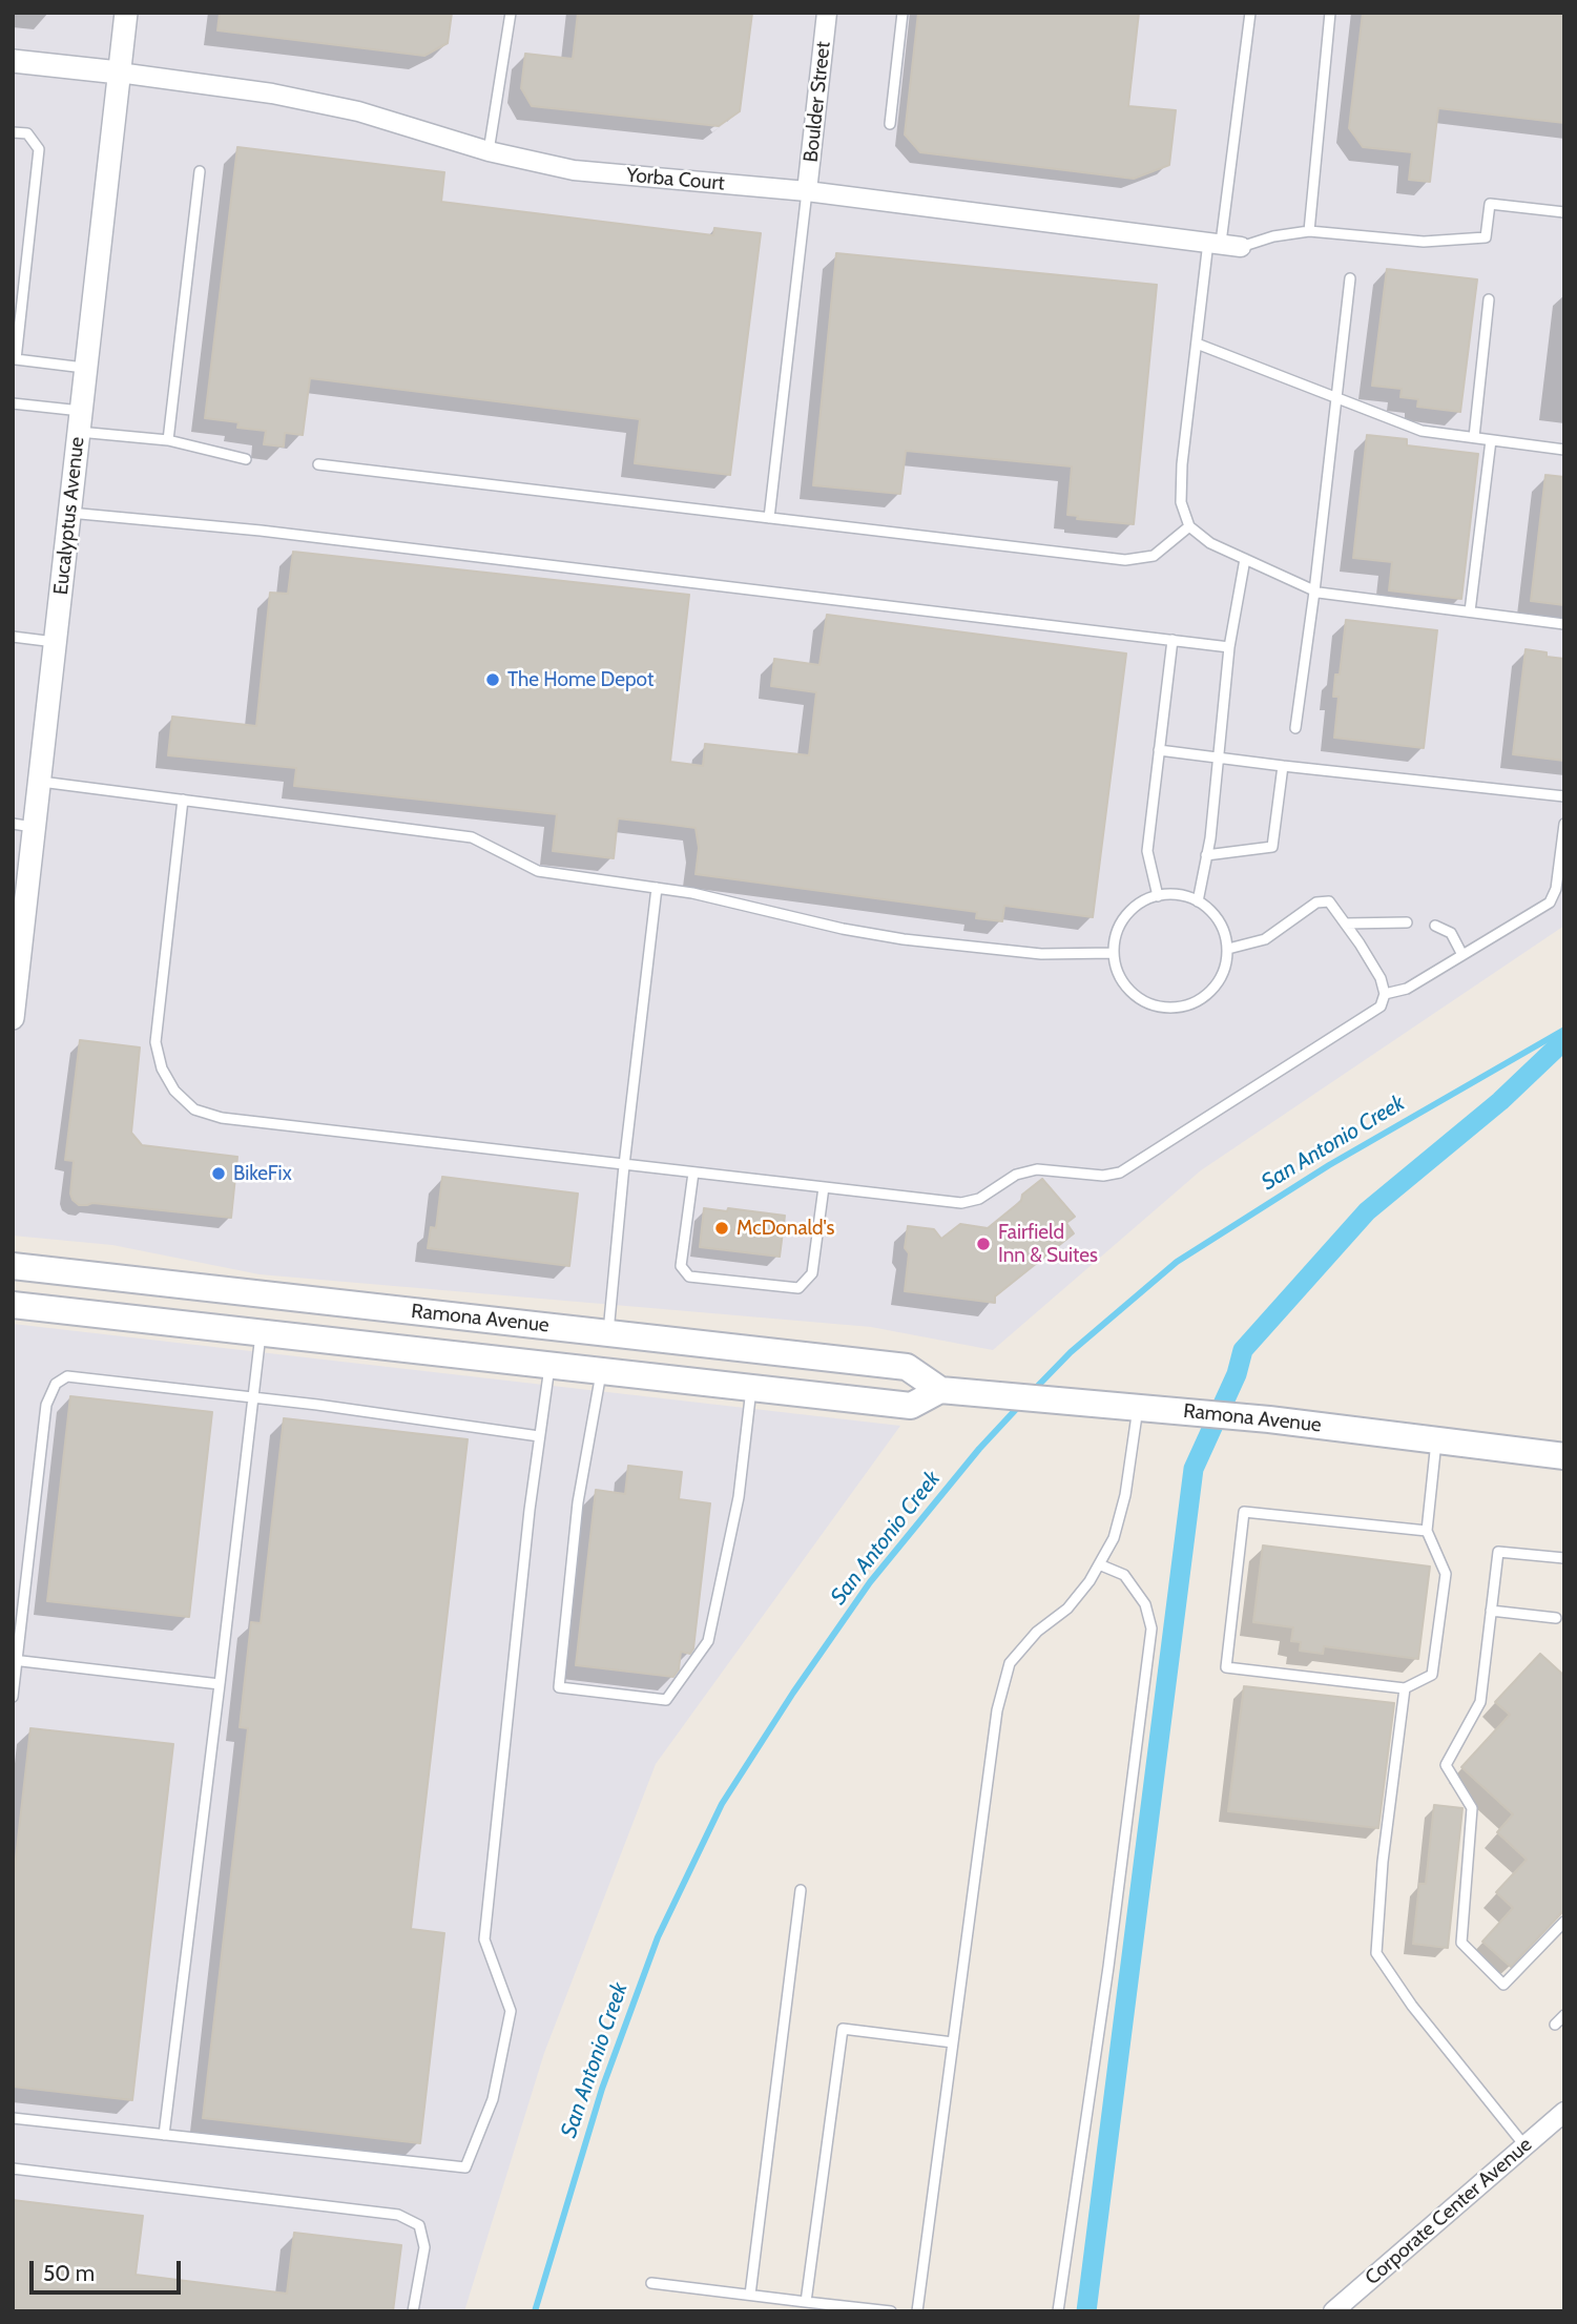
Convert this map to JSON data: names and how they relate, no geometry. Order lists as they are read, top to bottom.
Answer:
{
  "streets": {
    "main road": ["Ramona Avenue"],
    "street": [
      "Boulder Street",
      "Yorba Court",
      "Eucalyptus Avenue",
      "Corporate Center Avenue"
    ]
  },
  "crossings": [
    ["Boulder Street", "Yorba Court"],
    ["Yorba Court", "Eucalyptus Avenue"]
  ],
  "water": ["San Antonio Creek"],
  "places": [
    "The Home Depot",
    "BikeFix",
    "McDonald's",
    "Fairfield Inn & Suites"
  ],
  "scale_bar": "50 m"
}
